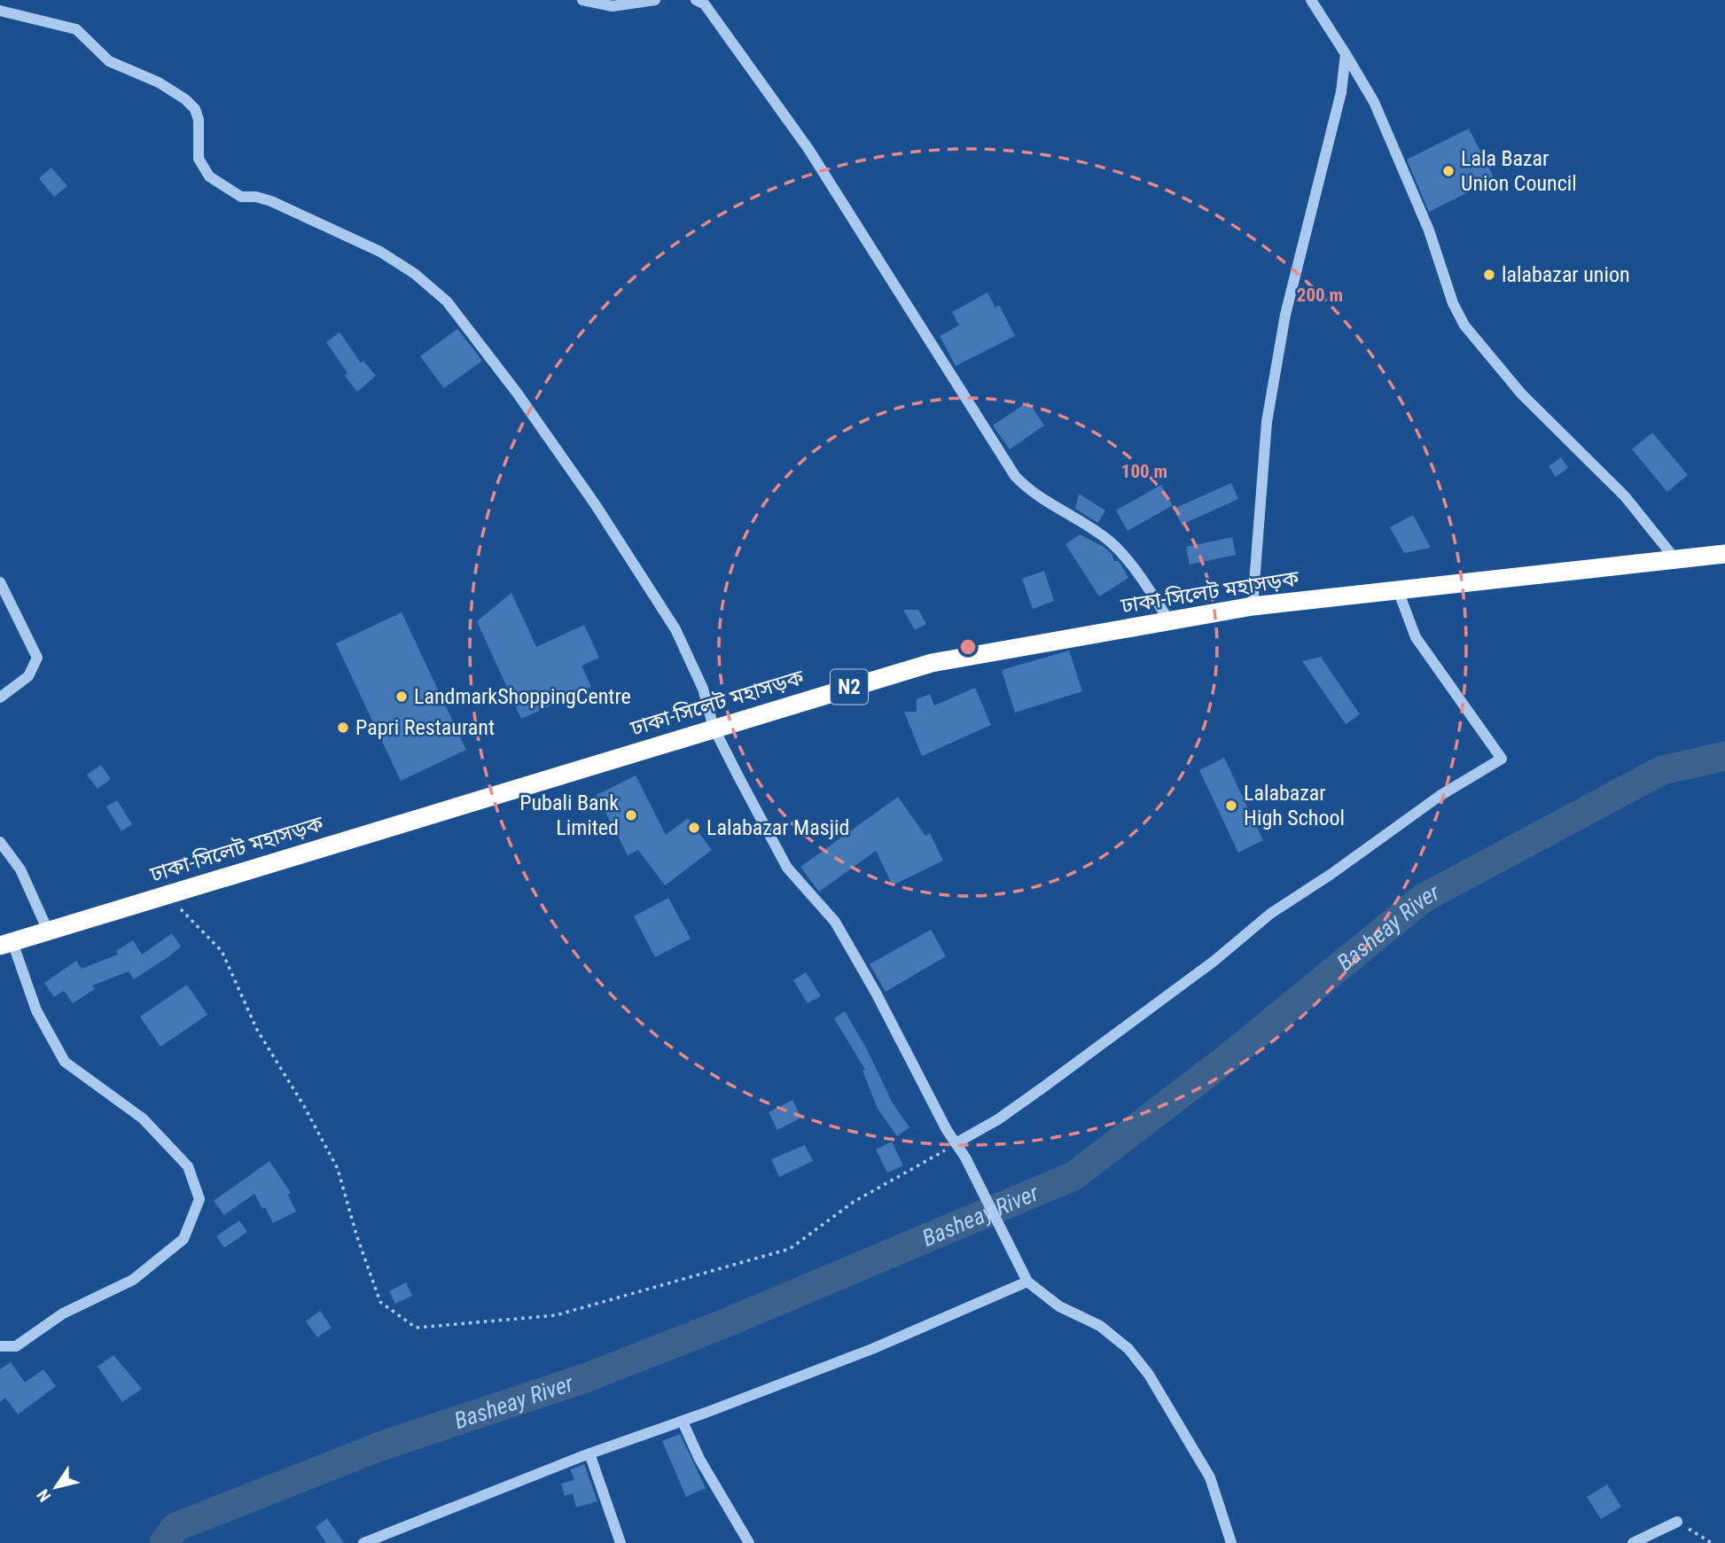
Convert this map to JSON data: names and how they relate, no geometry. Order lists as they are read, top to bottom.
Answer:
{
  "streets": {
    "highway": ["ঢাকা-সিলেট মহাসড়ক", "N2"]
  },
  "water": ["Basheay River"],
  "places": [
    "Lala Bazar Union Council",
    "lalabazar union",
    "LandmarkShoppingCentre",
    "Papri Restaurant",
    "Lalabazar High School",
    "Pubali Bank Limited",
    "Lalabazar Masjid"
  ],
  "north": "bottom left",
  "rings": ["200 m", "100 m"]
}
